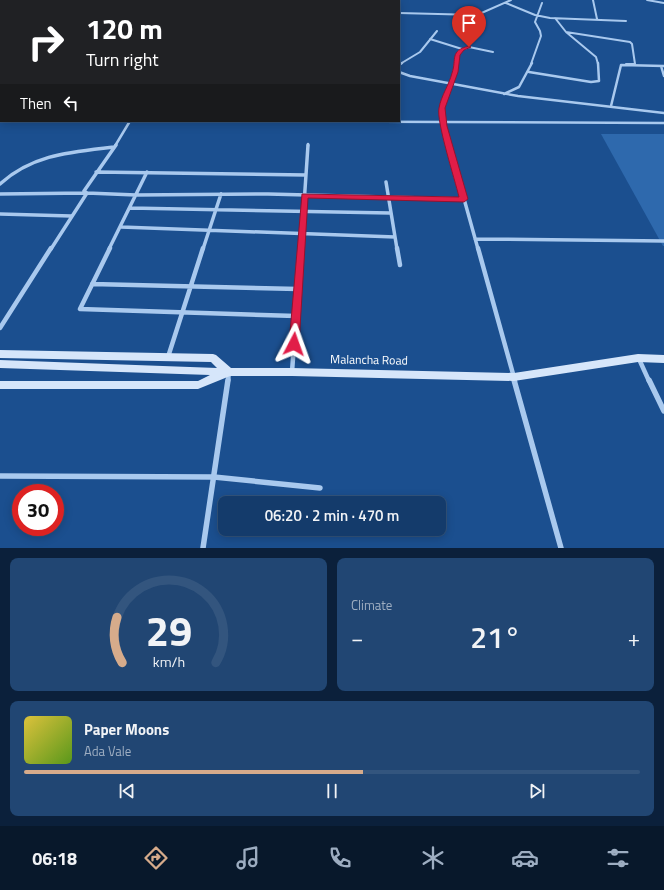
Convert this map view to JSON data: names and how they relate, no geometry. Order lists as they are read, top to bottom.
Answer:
{
  "streets": {
    "main road": ["Malancha Road"]
  },
  "page": {
    "turn": ["120 m", "Turn right"],
    "then": "Then",
    "limit": "30",
    "trip": "06:20 · 2 min · 470 m",
    "tile": "Climate",
    "heat": ["−", "21°", "+"],
    "song": ["Paper Moons", "Ada Vale"],
    "tabs": "06:18",
    "gauge": ["29", "km/h"]
  }
}
